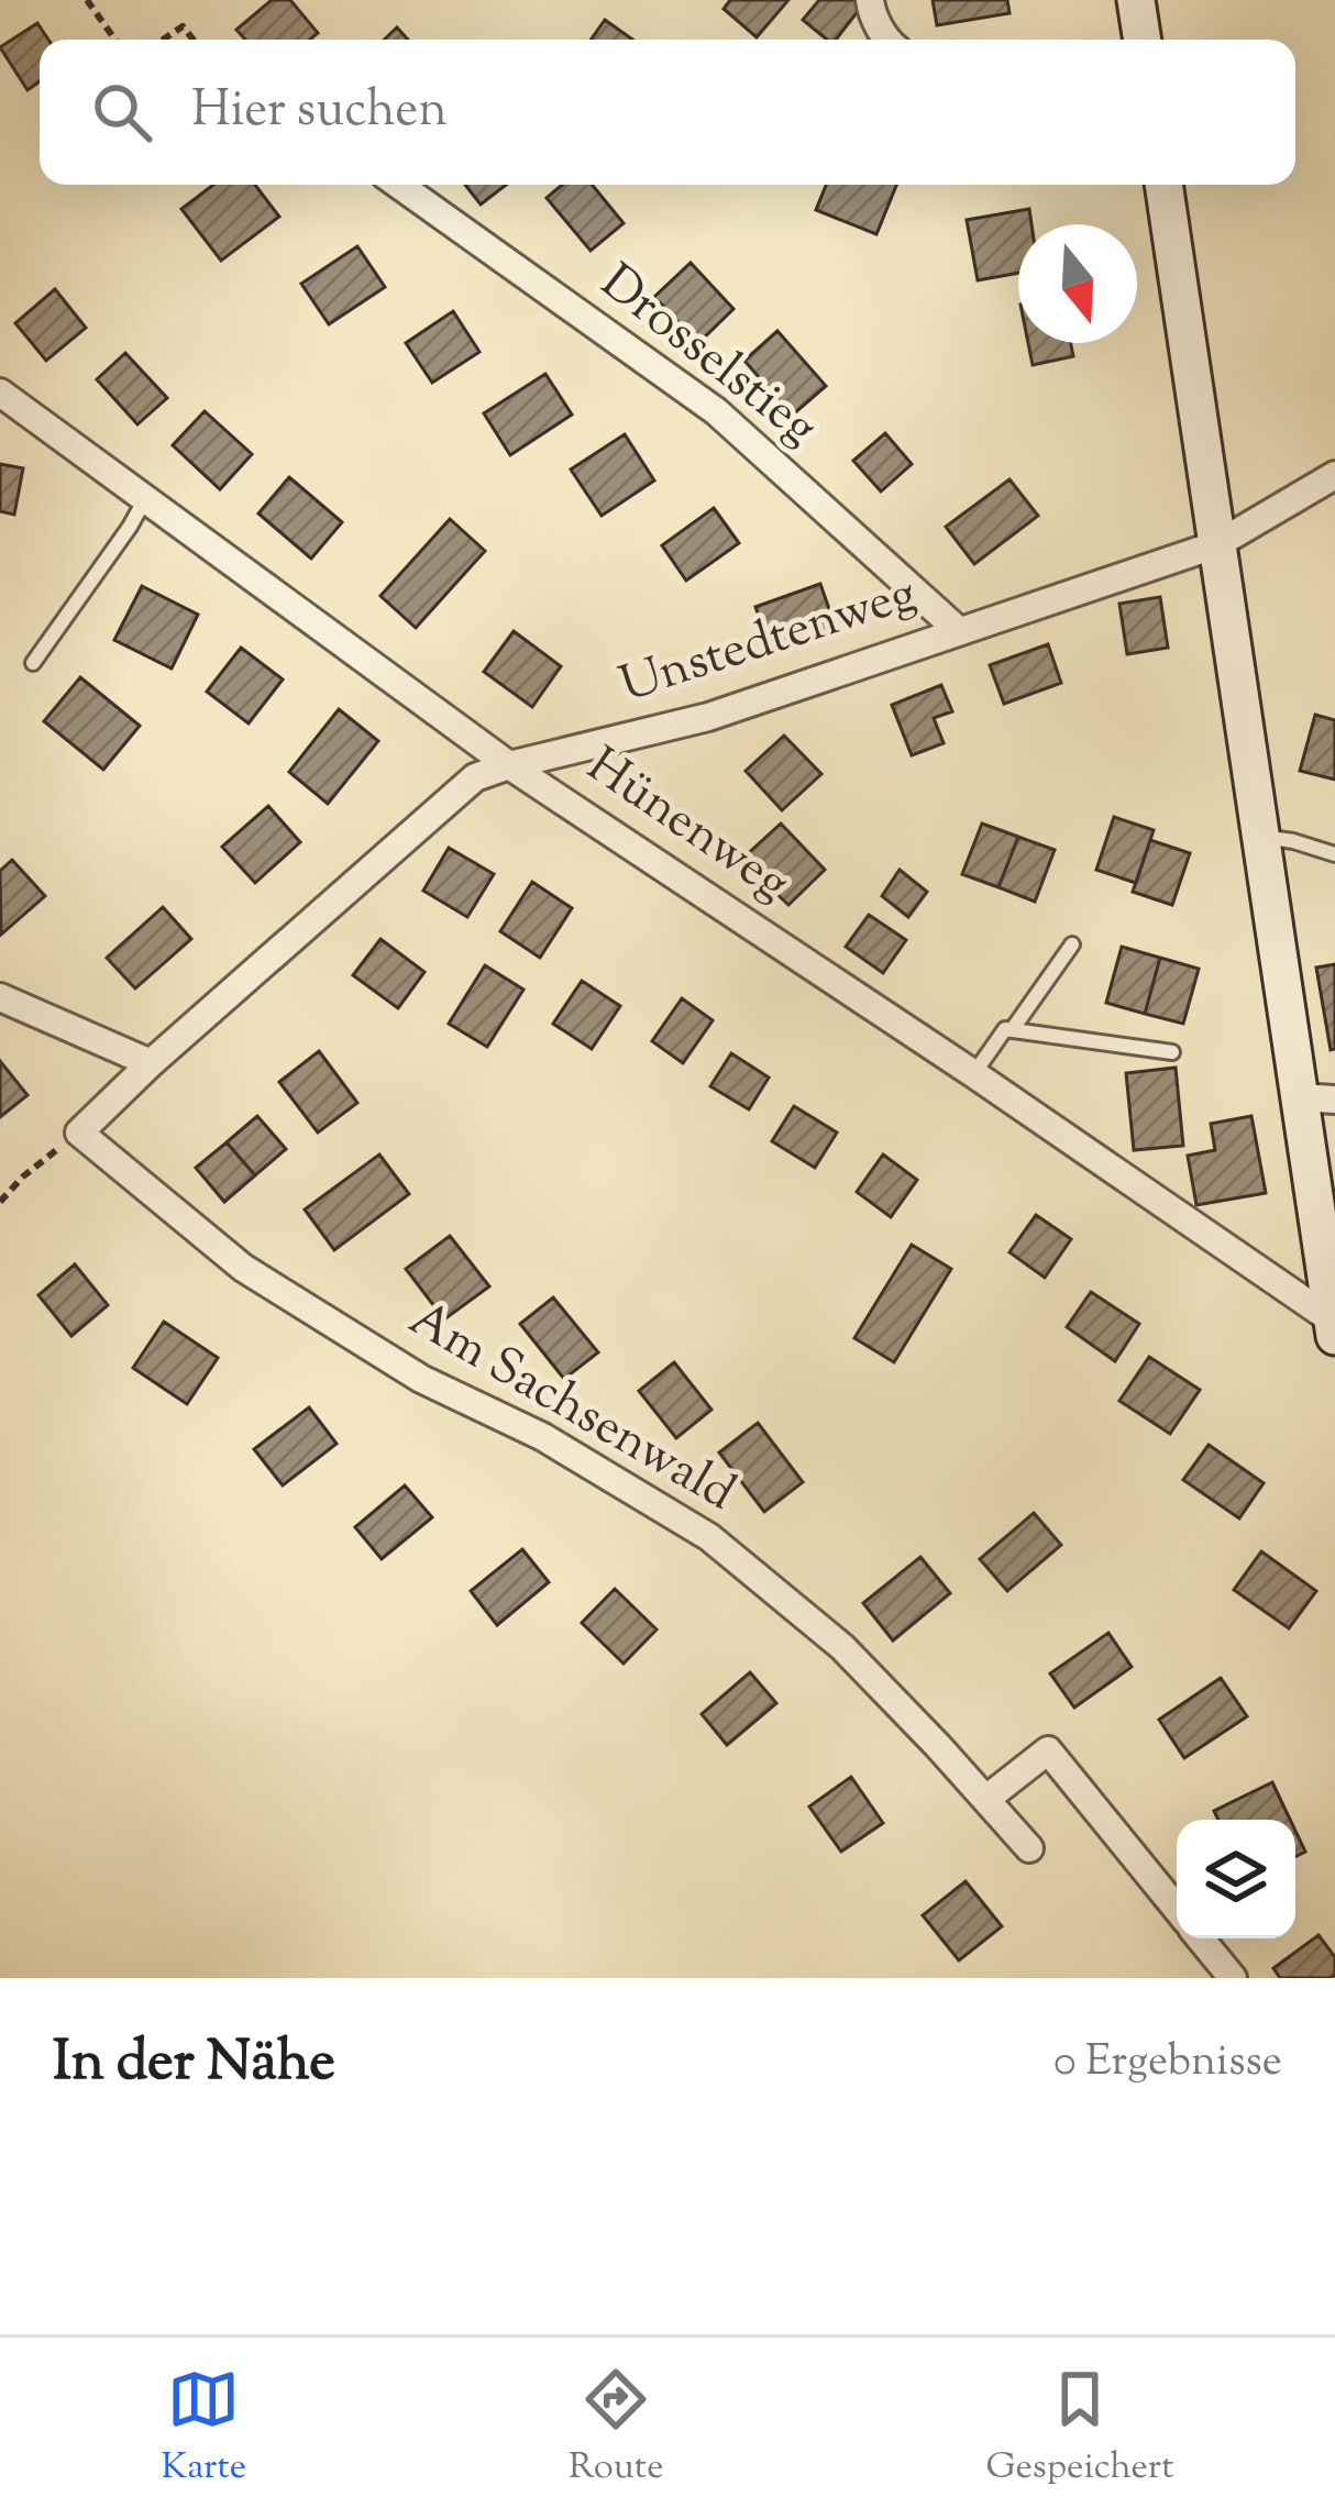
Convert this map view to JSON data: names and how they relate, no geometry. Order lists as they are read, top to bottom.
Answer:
{
  "streets": {
    "street": [
      "Drosselstieg",
      "Unstedtenweg",
      "Hünenweg",
      "Am Sachsenwald"
    ]
  },
  "crossings": [
    ["Drosselstieg", "Unstedtenweg"],
    ["Unstedtenweg", "Hünenweg"],
    ["Unstedtenweg", "Am Sachsenwald"]
  ],
  "north": "bottom",
  "page": {
    "search": "Hier suchen",
    "heading": ["In der Nähe", "0 Ergebnisse"],
    "nav": ["Karte", "Route", "Gespeichert"]
  }
}
